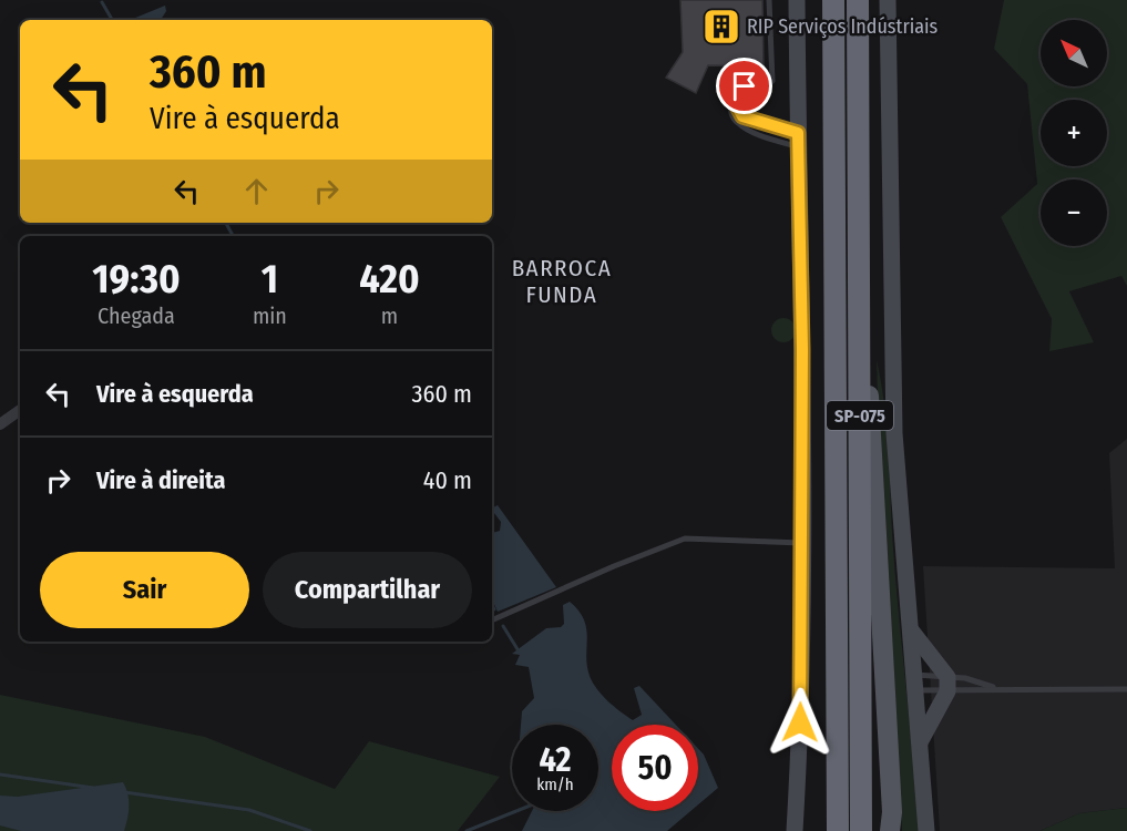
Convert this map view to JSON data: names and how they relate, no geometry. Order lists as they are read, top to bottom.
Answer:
{
  "streets": {
    "highway": ["SP-075"]
  },
  "districts": ["BARROCA FUNDA"],
  "places": {
    "building": ["RIP Serviços Indústriais"]
  },
  "north": "top left",
  "page": {
    "map_buttons": ["+", "−"],
    "turn": ["360 m", "Vire à esquerda"],
    "eta": [
      "19:30",
      "Chegada",
      "1",
      "min",
      "420",
      "m"
    ],
    "list": [
      {
        "name": "Vire à esquerda",
        "value": "360 m"
      },
      {
        "name": "Vire à direita",
        "value": "40 m"
      }
    ],
    "buttons": ["Sair", "Compartilhar"],
    "speed": "42 km/h",
    "limit": "50"
  }
}
